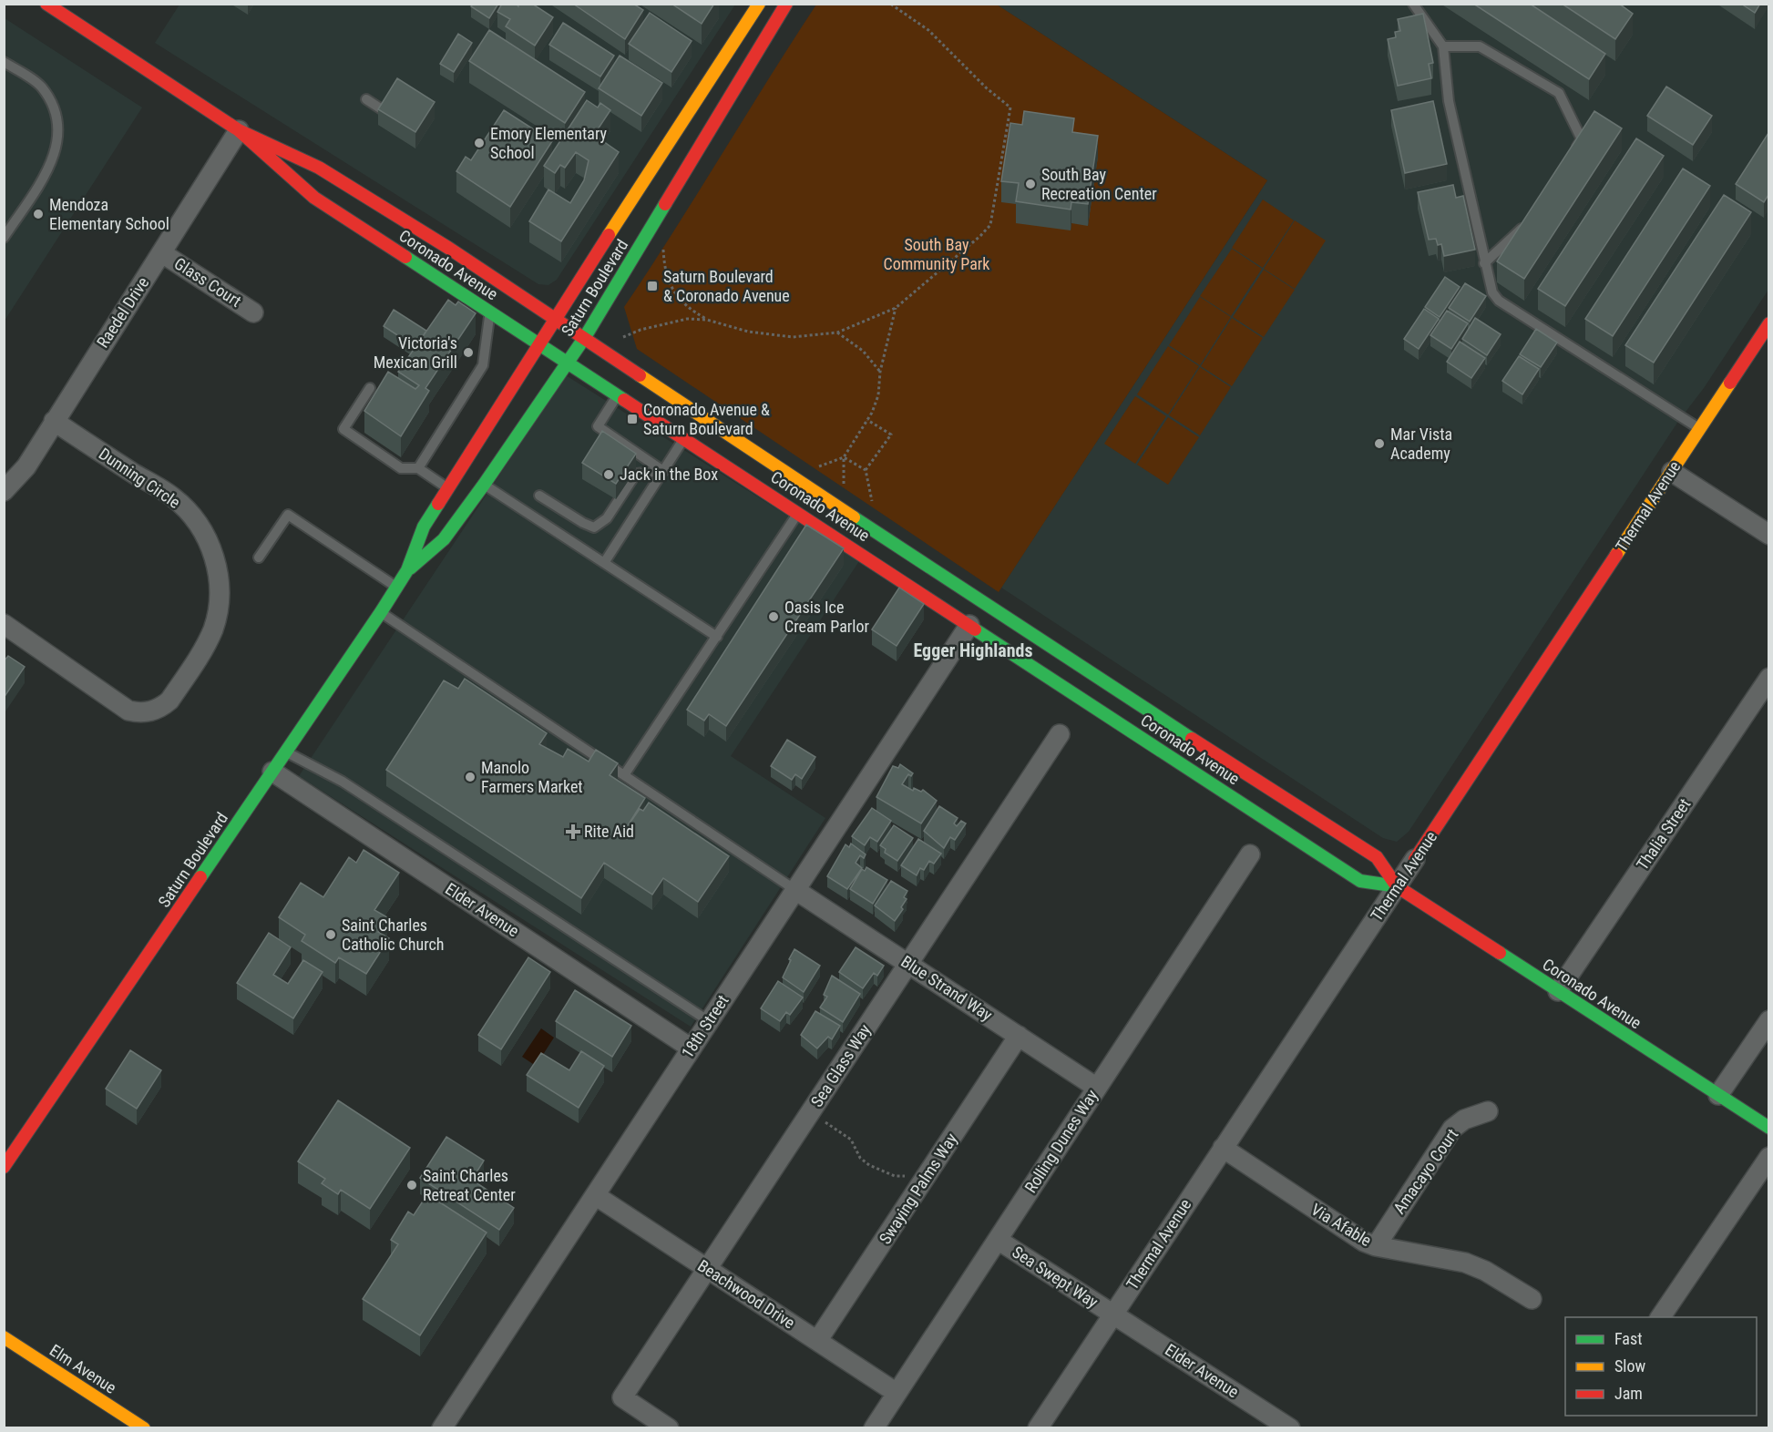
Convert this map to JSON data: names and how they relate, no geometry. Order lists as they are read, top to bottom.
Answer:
{
  "streets": {
    "main road": [
      "Coronado Avenue",
      "Saturn Boulevard",
      "Thermal Avenue",
      "Elm Avenue"
    ],
    "street": [
      "Glass Court",
      "Raedel Drive",
      "Dunning Circle",
      "Thalia Street",
      "Elder Avenue",
      "Blue Strand Way",
      "18th Street",
      "Sea Glass Way",
      "Rolling Dunes Way",
      "Amacayo Court",
      "Swaying Palms Way",
      "Via Afable",
      "Sea Swept Way",
      "Beachwood Drive"
    ]
  },
  "crossings": [
    ["Coronado Avenue", "Saturn Boulevard"],
    ["Coronado Avenue", "Raedel Drive"],
    ["Coronado Avenue", "Thermal Avenue"],
    ["Coronado Avenue", "Thalia Street"],
    ["Coronado Avenue", "18th Street"],
    ["Glass Court", "Raedel Drive"],
    ["Saturn Boulevard", "Elder Avenue"],
    ["Raedel Drive", "Dunning Circle"],
    ["Thermal Avenue", "Elder Avenue"],
    ["Thermal Avenue", "Via Afable"],
    ["Thermal Avenue", "Sea Swept Way"],
    ["Elder Avenue", "18th Street"],
    ["Elder Avenue", "Sea Swept Way"],
    ["Blue Strand Way", "18th Street"],
    ["Blue Strand Way", "Sea Glass Way"],
    ["Blue Strand Way", "Rolling Dunes Way"],
    ["Blue Strand Way", "Swaying Palms Way"],
    ["18th Street", "Beachwood Drive"],
    ["Sea Glass Way", "Beachwood Drive"],
    ["Rolling Dunes Way", "Sea Swept Way"],
    ["Rolling Dunes Way", "Beachwood Drive"],
    ["Amacayo Court", "Via Afable"],
    ["Swaying Palms Way", "Beachwood Drive"]
  ],
  "districts": ["Egger Highlands"],
  "parks": ["South Bay Community Park"],
  "places": {
    "other": [
      "Emory Elementary School",
      "South Bay Recreation Center",
      "Mendoza Elementary School",
      "Victoria's Mexican Grill",
      "Mar Vista Academy",
      "Jack in the Box",
      "Oasis Ice Cream Parlor",
      "Manolo Farmers Market",
      "Saint Charles Catholic Church",
      "Saint Charles Retreat Center"
    ],
    "transit": ["Saturn Boulevard & Coronado Avenue", "Coronado Avenue & Saturn Boulevard"],
    "health": ["Rite Aid"]
  },
  "legend": ["Fast", "Slow", "Jam"]
}
